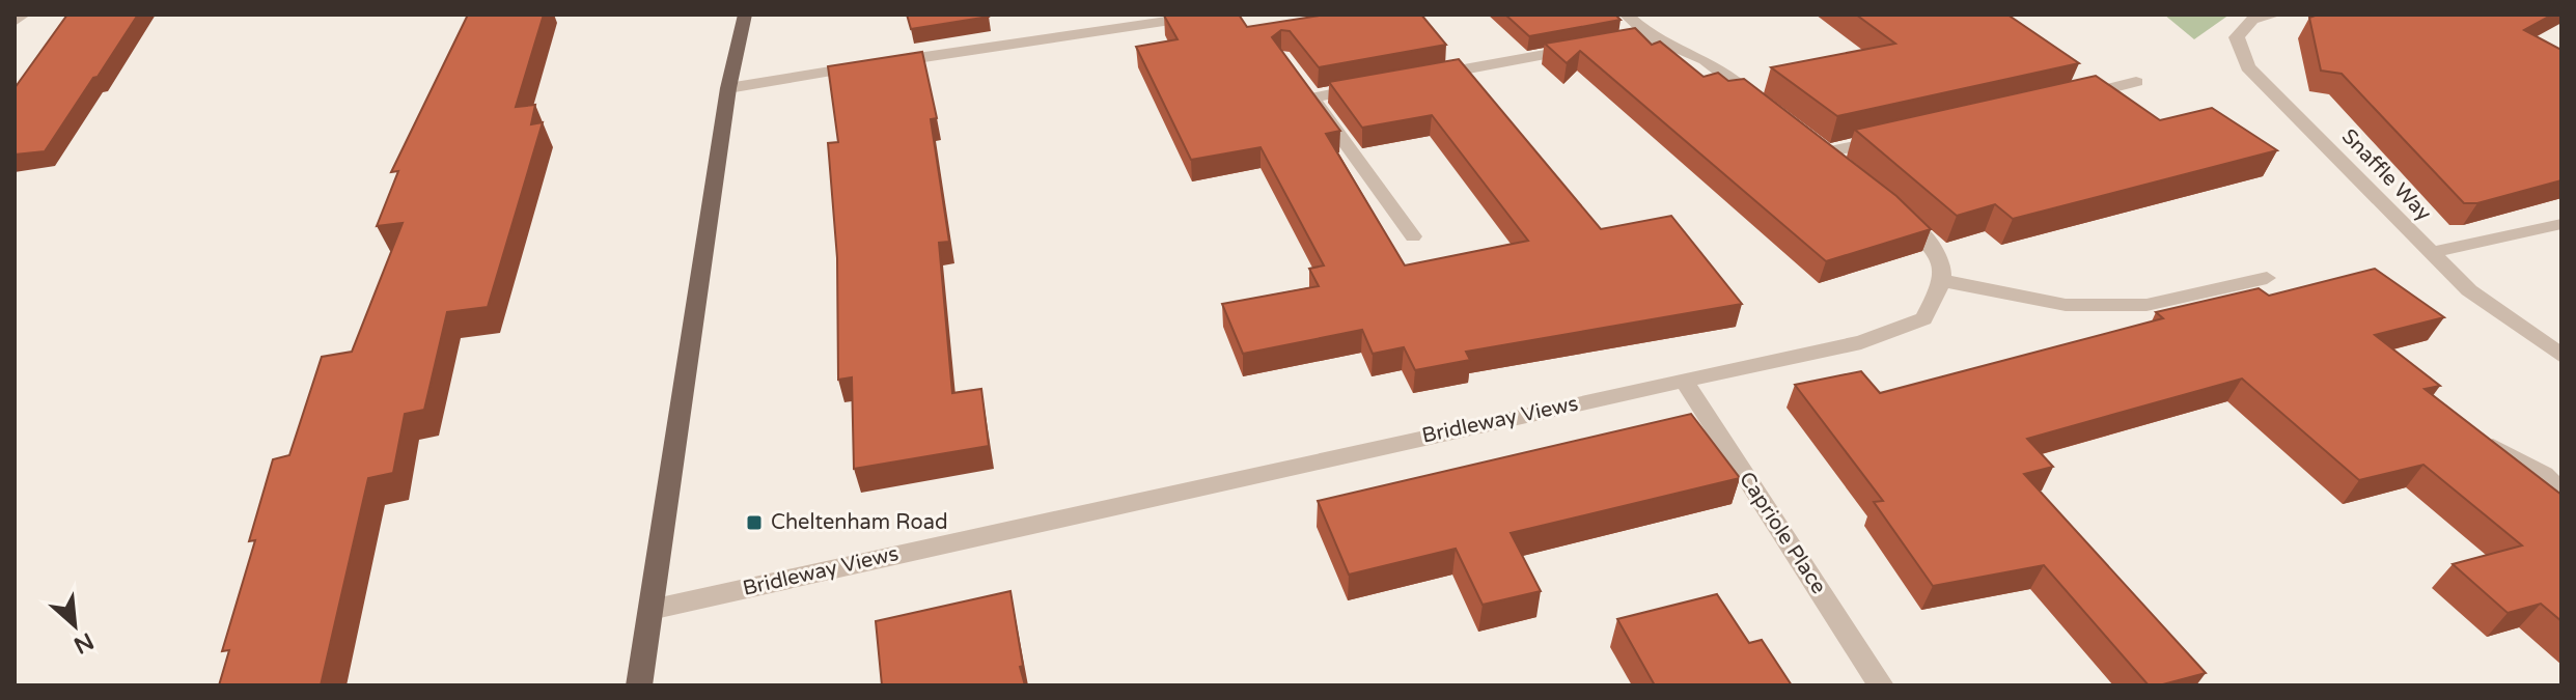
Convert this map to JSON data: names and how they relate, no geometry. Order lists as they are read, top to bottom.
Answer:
{
  "streets": {
    "street": ["Snaffle Way", "Bridleway Views", "Capriole Place"]
  },
  "crossings": [
    ["Bridleway Views", "Capriole Place"]
  ],
  "places": {
    "transit": ["Cheltenham Road"]
  },
  "north": "bottom right"
}
